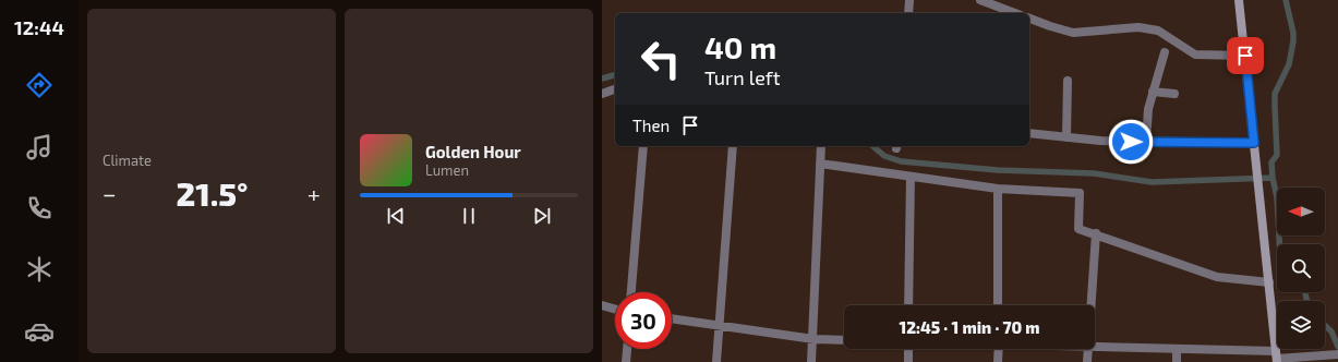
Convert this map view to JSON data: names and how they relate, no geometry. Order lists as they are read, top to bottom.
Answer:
{
  "north": "left",
  "page": {
    "tabs": "12:44",
    "tile": "Climate",
    "turn": ["40 m", "Turn left"],
    "then": "Then",
    "song": ["Golden Hour", "Lumen"],
    "heat": ["−", "21.5°", "+"],
    "limit": "30",
    "trip": "12:45 · 1 min · 70 m"
  }
}
